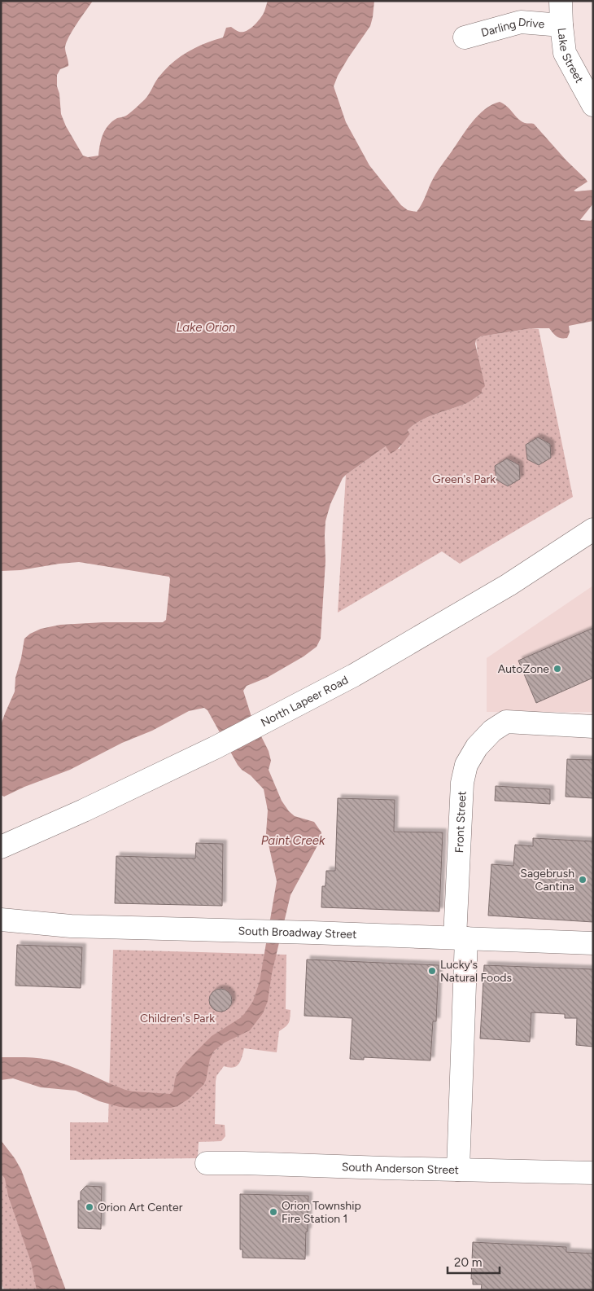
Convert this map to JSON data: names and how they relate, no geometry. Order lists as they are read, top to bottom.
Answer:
{
  "streets": {
    "street": [
      "Darling Drive",
      "Lake Street",
      "North Lapeer Road",
      "Front Street",
      "South Broadway Street",
      "South Anderson Street"
    ]
  },
  "crossings": [
    ["Darling Drive", "Lake Street"],
    ["Front Street", "South Broadway Street"],
    ["Front Street", "South Anderson Street"]
  ],
  "water": ["Lake Orion", "Paint Creek"],
  "parks": ["Green's Park", "Children's Park"],
  "places": [
    "AutoZone",
    "Sagebrush Cantina",
    "Lucky's Natural Foods",
    "Orion Art Center",
    "Orion Township Fire Station 1"
  ],
  "scale_bar": "20 m"
}
